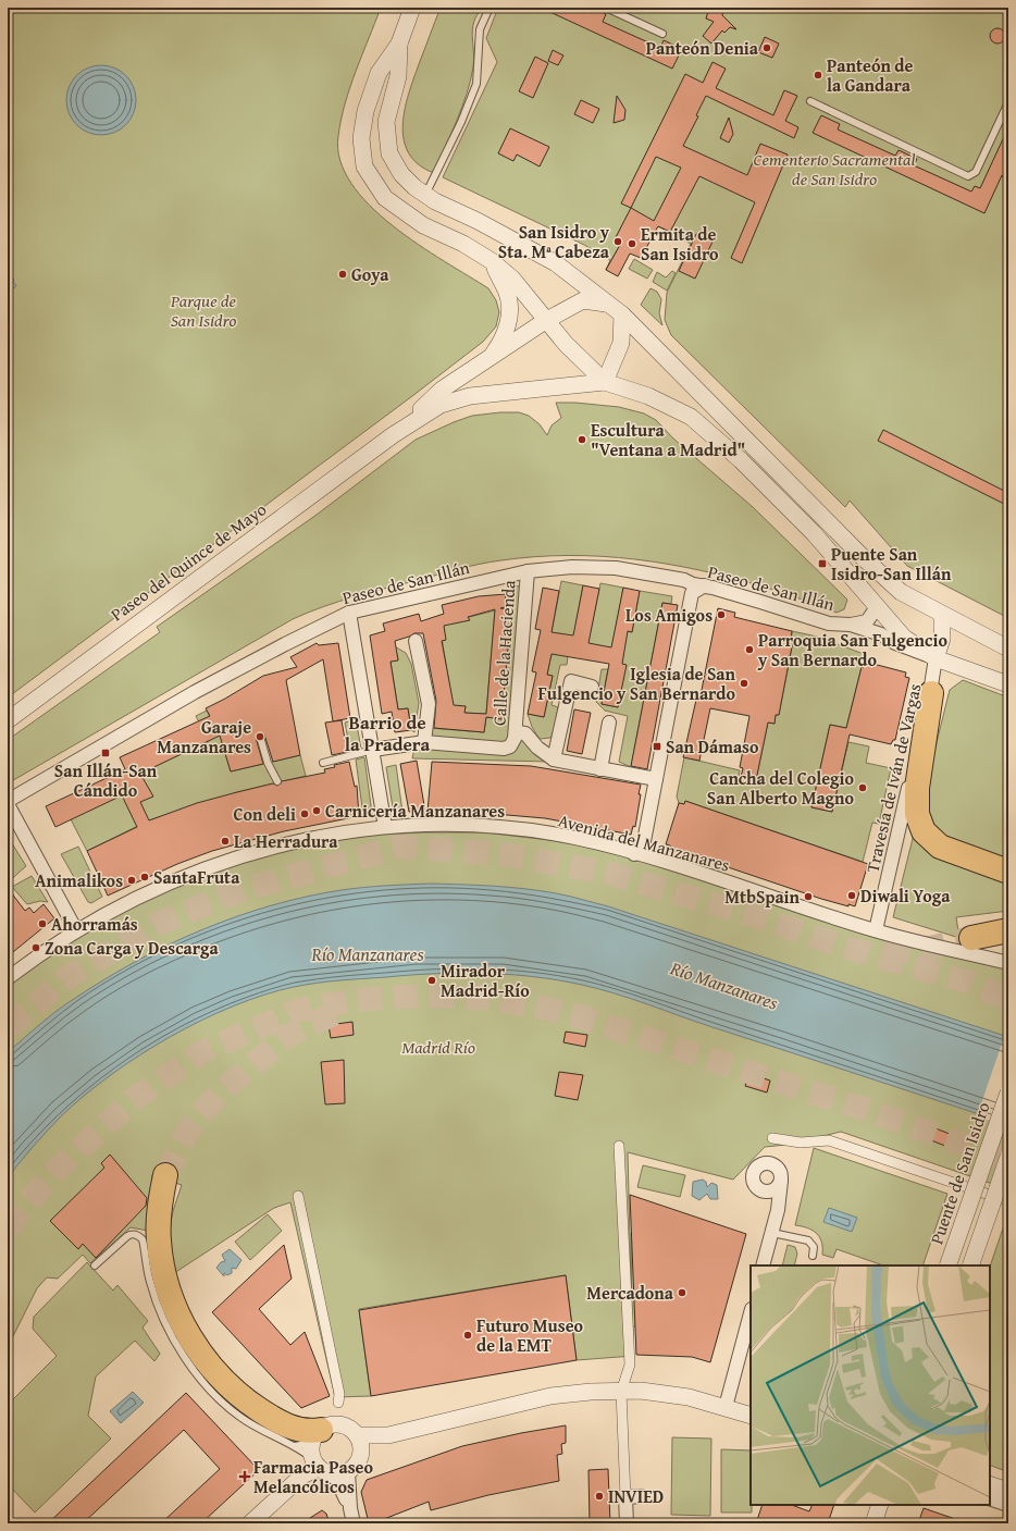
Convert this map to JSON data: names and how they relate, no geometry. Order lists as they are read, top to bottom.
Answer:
{
  "streets": {
    "street": [
      "Paseo del Quince de Mayo",
      "Paseo de San Illán",
      "Calle de la Hacienda",
      "Travesía de Iván de Vargas",
      "Avenida del Manzanares",
      "Puente de San Isidro"
    ]
  },
  "crossings": [
    ["Paseo de San Illán", "Calle de la Hacienda"],
    ["Paseo de San Illán", "Travesía de Iván de Vargas"],
    ["Travesía de Iván de Vargas", "Avenida del Manzanares"]
  ],
  "districts": ["Barrio de la Pradera"],
  "water": ["Río Manzanares"],
  "parks": ["Cementerio Sacramental de San Isidro", "Parque de San Isidro", "Madrid Río"],
  "places": {
    "other": [
      "Panteón Denia",
      "Panteón de la Gandara",
      "San Isidro y Sta. Mª Cabeza",
      "Ermita de San Isidro",
      "Goya",
      "Escultura \"Ventana a Madrid\"",
      "Los Amigos",
      "Parroquia San Fulgencio y San Bernardo",
      "Iglesia de San Fulgencio y San Bernardo",
      "Garaje Manzanares",
      "Cancha del Colegio San Alberto Magno",
      "Carnicería Manzanares",
      "Con deli",
      "La Herradura",
      "SantaFruta",
      "Animalikos",
      "Diwali Yoga",
      "MtbSpain",
      "Ahorramás",
      "Zona Carga y Descarga",
      "Mirador Madrid-Río",
      "Mercadona",
      "Futuro Museo de la EMT",
      "INVIED"
    ],
    "transit": ["Puente San Isidro-San Illán", "San Dámaso", "San Illán-San Cándido"],
    "health": ["Farmacia Paseo Melancólicos"]
  }
}
